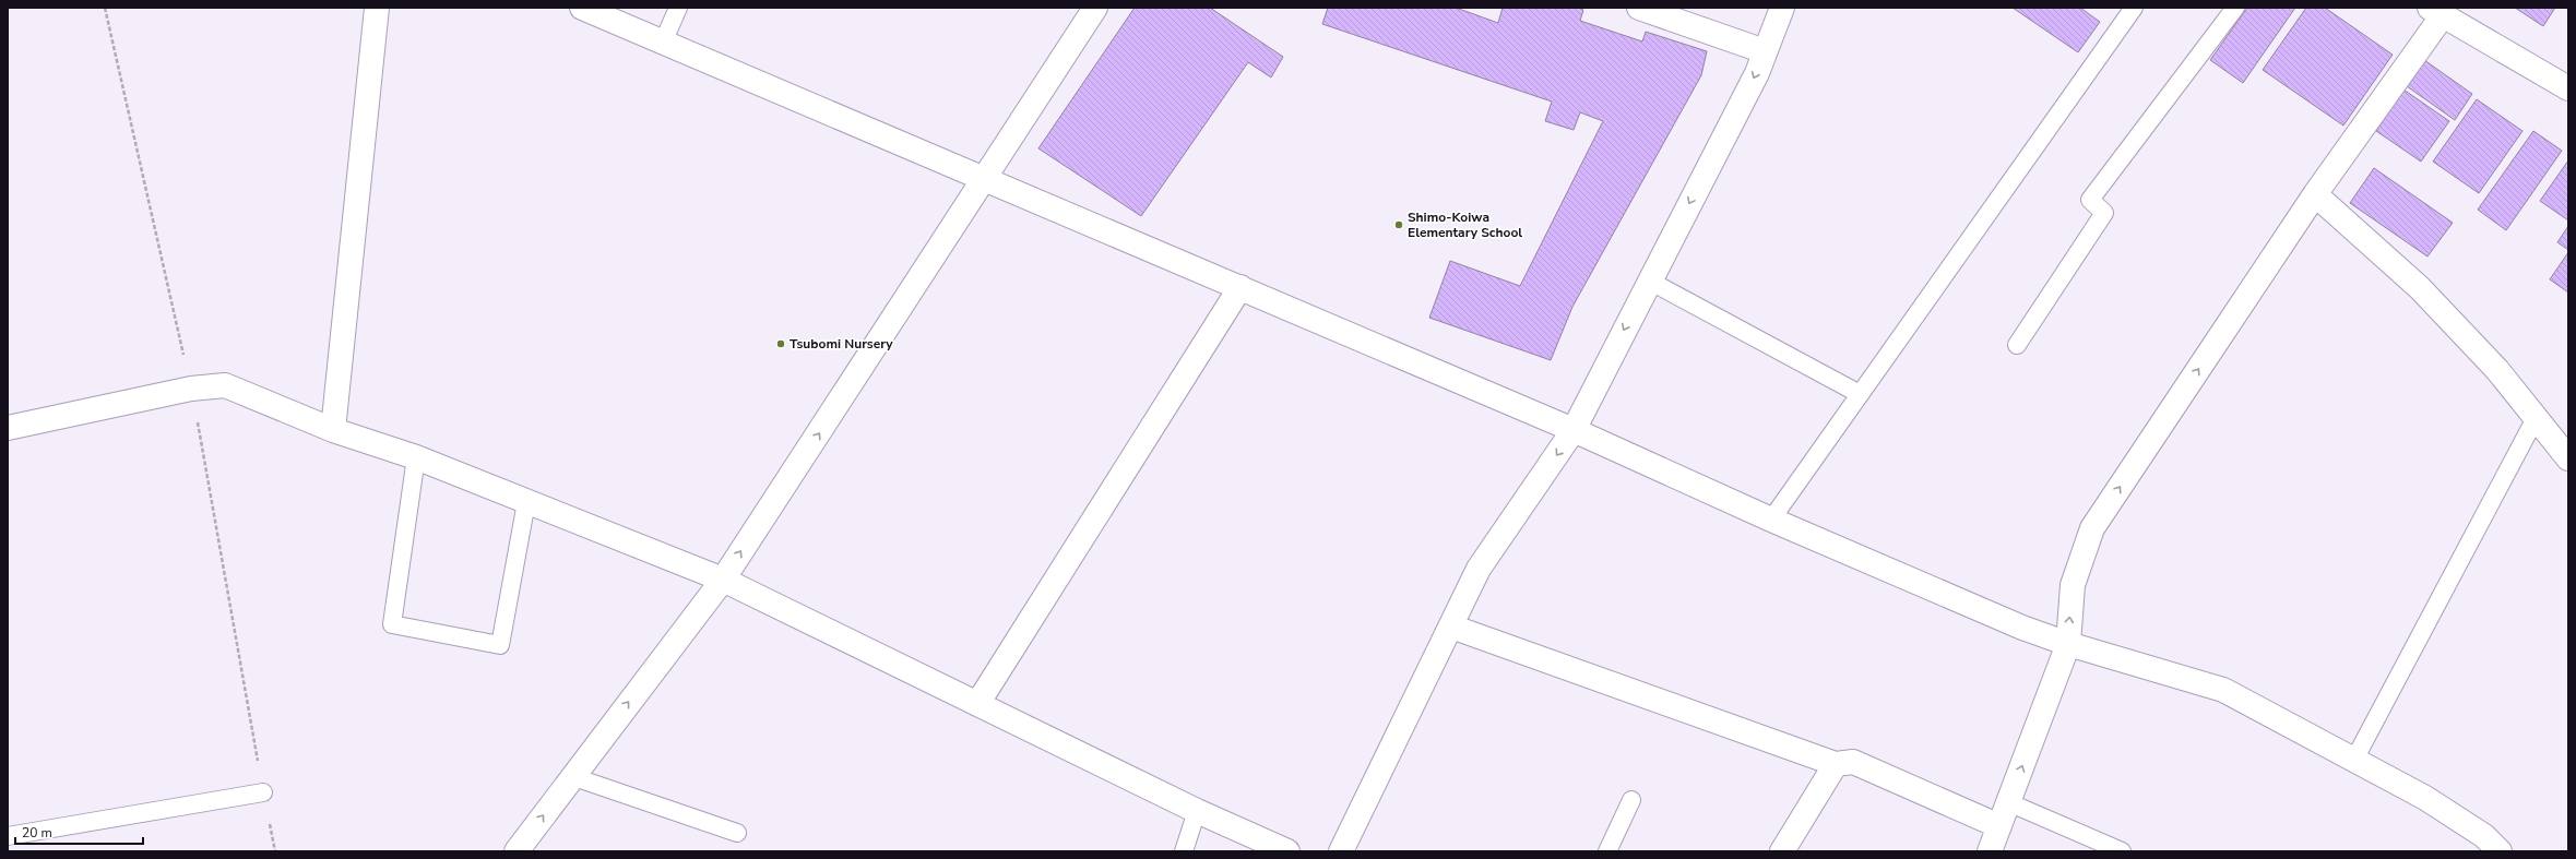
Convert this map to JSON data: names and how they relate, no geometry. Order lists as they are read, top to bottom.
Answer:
{
  "places": ["Shimo-Koiwa Elementary School", "Tsubomi Nursery"],
  "scale_bar": "20 m"
}
